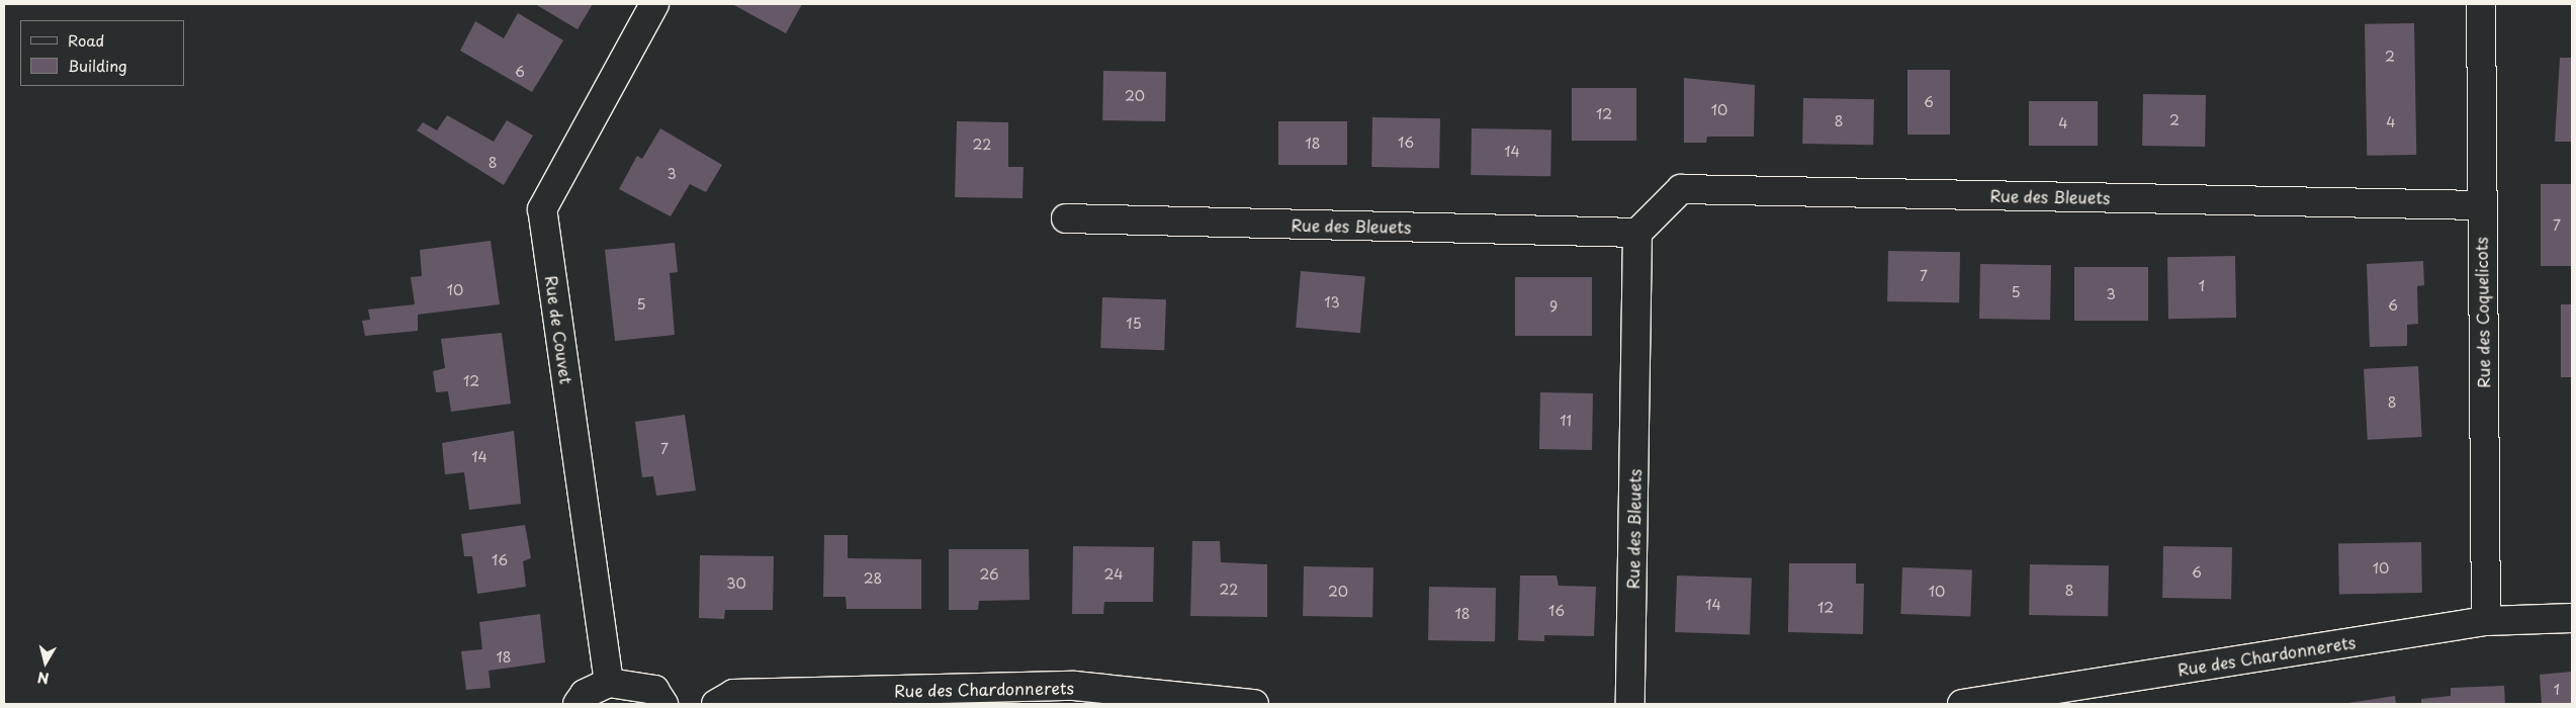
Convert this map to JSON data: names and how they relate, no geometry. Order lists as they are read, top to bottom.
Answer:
{
  "streets": {
    "street": [
      "Rue des Bleuets",
      "Rue des Coquelicots",
      "Rue de Couvet",
      "Rue des Chardonnerets"
    ]
  },
  "crossings": [
    ["Rue des Bleuets", "Rue des Coquelicots"],
    ["Rue des Coquelicots", "Rue des Chardonnerets"]
  ],
  "house_numbers": [
    "2",
    "6",
    "20",
    "6",
    "10",
    "12",
    "2",
    "8",
    "4",
    "4",
    "16",
    "18",
    "22",
    "14",
    "8",
    "3",
    "7",
    "7",
    "1",
    "10",
    "5",
    "3",
    "13",
    "5",
    "6",
    "9",
    "15",
    "12",
    "8",
    "11",
    "7",
    "14",
    "16",
    "10",
    "6",
    "26",
    "24",
    "28",
    "30",
    "22",
    "8",
    "20",
    "10",
    "14",
    "12",
    "16",
    "18",
    "18",
    "1"
  ],
  "legend": ["Road", "Building"],
  "north": "bottom"
}
